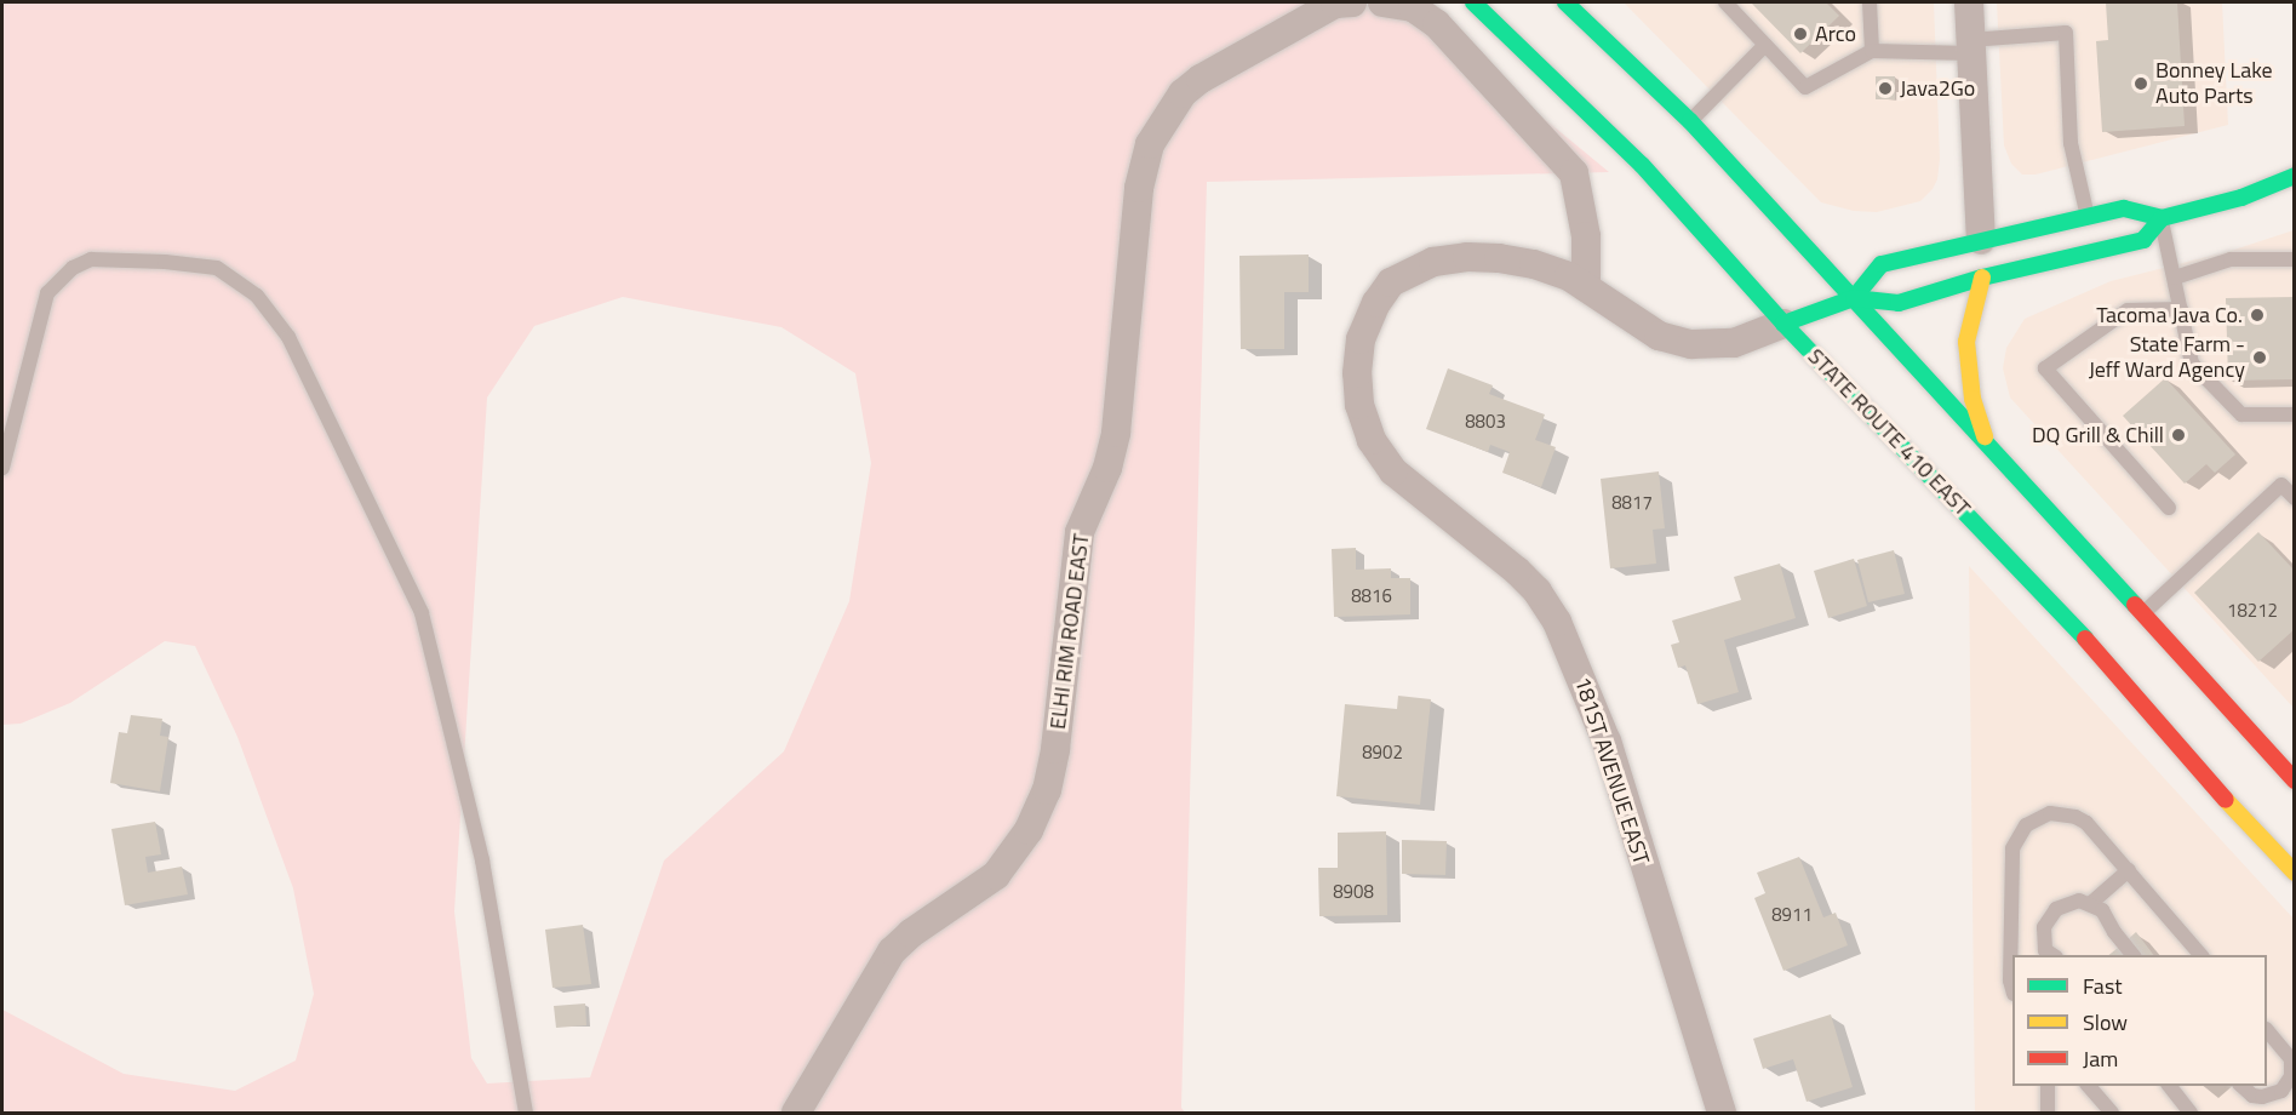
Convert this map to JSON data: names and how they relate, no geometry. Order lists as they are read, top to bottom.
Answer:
{
  "streets": {
    "main road": ["STATE ROUTE 410 EAST"],
    "street": ["ELHI RIM ROAD EAST", "181ST AVENUE EAST"]
  },
  "crossings": [
    ["STATE ROUTE 410 EAST", "181ST AVENUE EAST"]
  ],
  "places": [
    "Arco",
    "Bonney Lake Auto Parts",
    "Java2Go",
    "Tacoma Java Co.",
    "State Farm - Jeff Ward Agency",
    "DQ Grill & Chill"
  ],
  "house_numbers": [
    "8803",
    "8817",
    "8816",
    "18212",
    "8902",
    "8908",
    "8911"
  ],
  "legend": ["Fast", "Slow", "Jam"]
}
